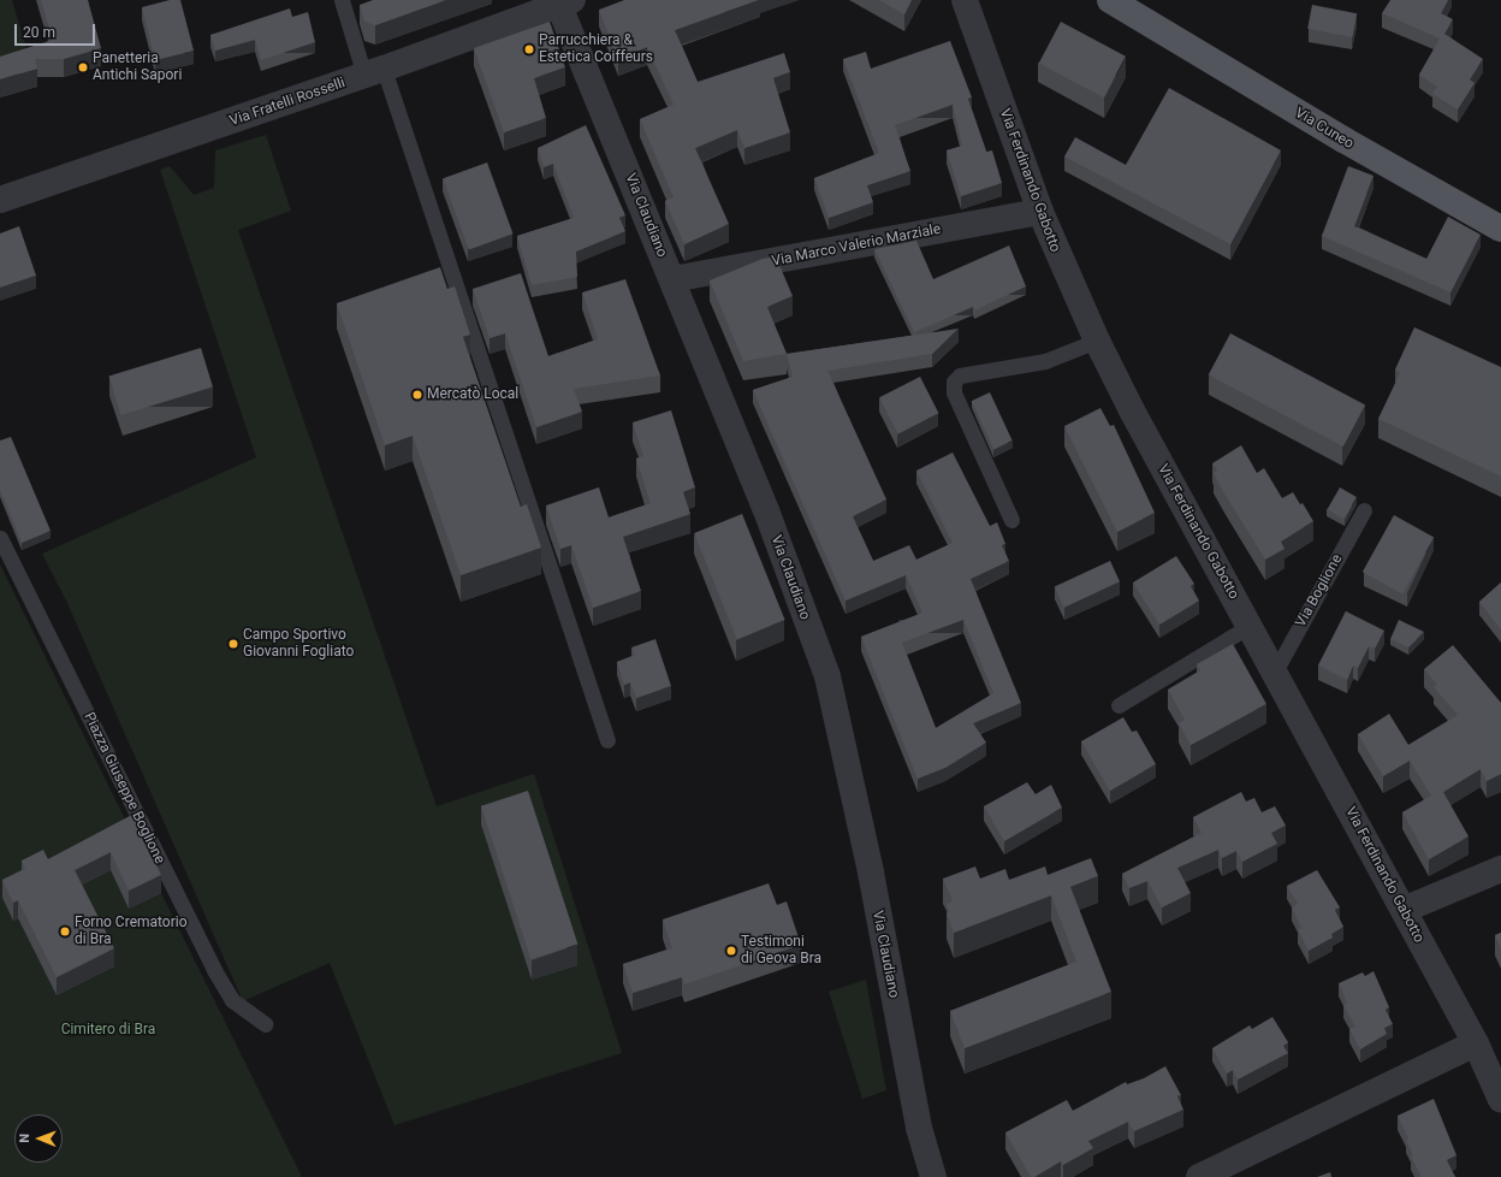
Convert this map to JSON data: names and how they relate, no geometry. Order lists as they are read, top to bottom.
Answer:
{
  "streets": {
    "main road": ["Via Cuneo"],
    "street": [
      "Via Fratelli Rosselli",
      "Via Ferdinando Gabotto",
      "Via Claudiano",
      "Via Marco Valerio Marziale"
    ],
    "lane": ["Via Boglione", "Piazza Giuseppe Boglione"]
  },
  "crossings": [
    ["Via Fratelli Rosselli", "Via Claudiano"],
    ["Via Ferdinando Gabotto", "Via Marco Valerio Marziale"],
    ["Via Ferdinando Gabotto", "Via Boglione"],
    ["Via Claudiano", "Via Marco Valerio Marziale"]
  ],
  "parks": ["Cimitero di Bra"],
  "places": [
    "Parrucchiera & Estetica Coiffeurs",
    "Panetteria Antichi Sapori",
    "Mercatò Local",
    "Campo Sportivo Giovanni Fogliato",
    "Forno Crematorio di Bra",
    "Testimoni di Geova Bra"
  ],
  "scale_bar": "20 m",
  "north": "left"
}
